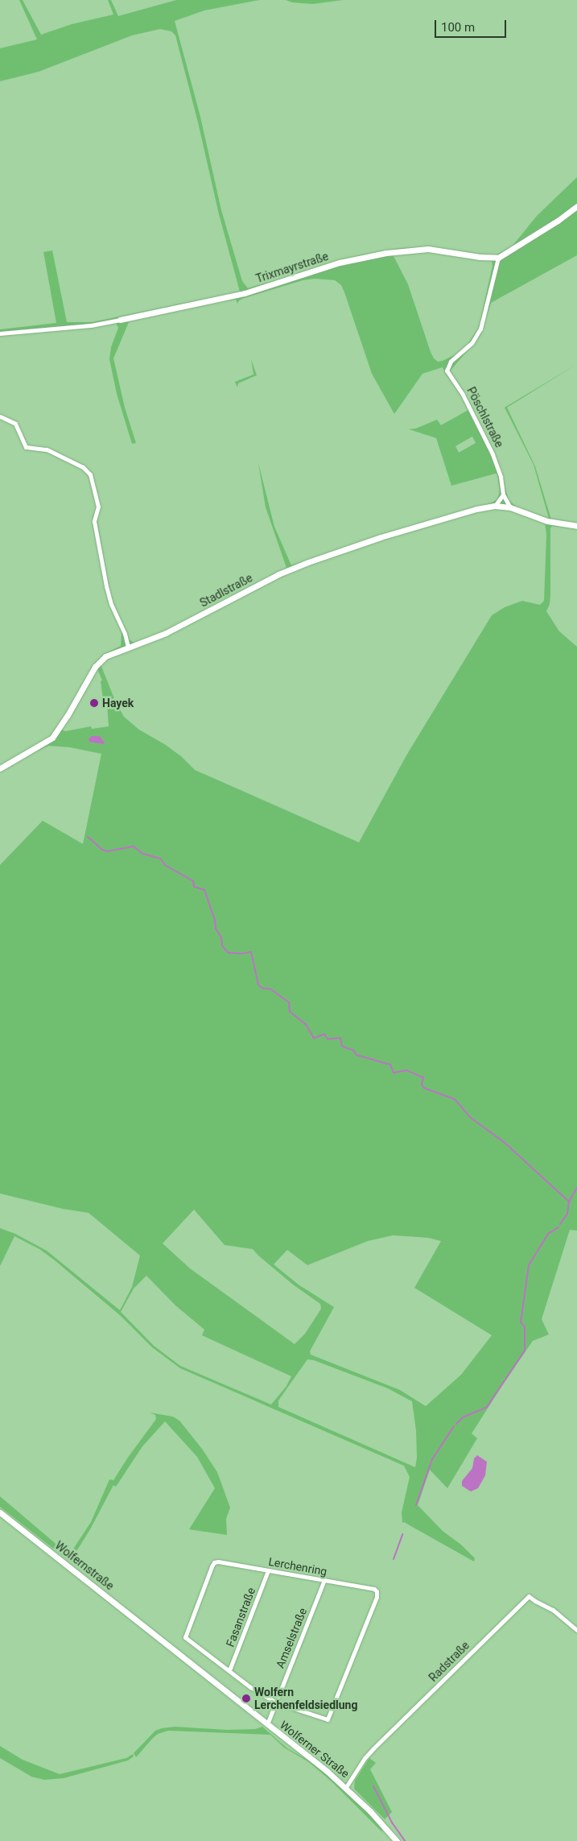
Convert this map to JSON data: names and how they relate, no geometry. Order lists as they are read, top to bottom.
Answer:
{
  "streets": {
    "street": [
      "Trixmayrstraße",
      "Pöschlstraße",
      "Stadlstraße",
      "Wolfernstraße",
      "Lerchenring",
      "Fasanstraße",
      "Amselstraße",
      "Radstraße",
      "Wolferner Straße"
    ]
  },
  "crossings": [
    ["Trixmayrstraße", "Pöschlstraße"],
    ["Pöschlstraße", "Stadlstraße"],
    ["Wolfernstraße", "Wolferner Straße"],
    ["Lerchenring", "Fasanstraße"],
    ["Lerchenring", "Amselstraße"],
    ["Radstraße", "Wolferner Straße"]
  ],
  "places": ["Hayek", "Wolfern Lerchenfeldsiedlung"],
  "scale_bar": "100 m"
}
